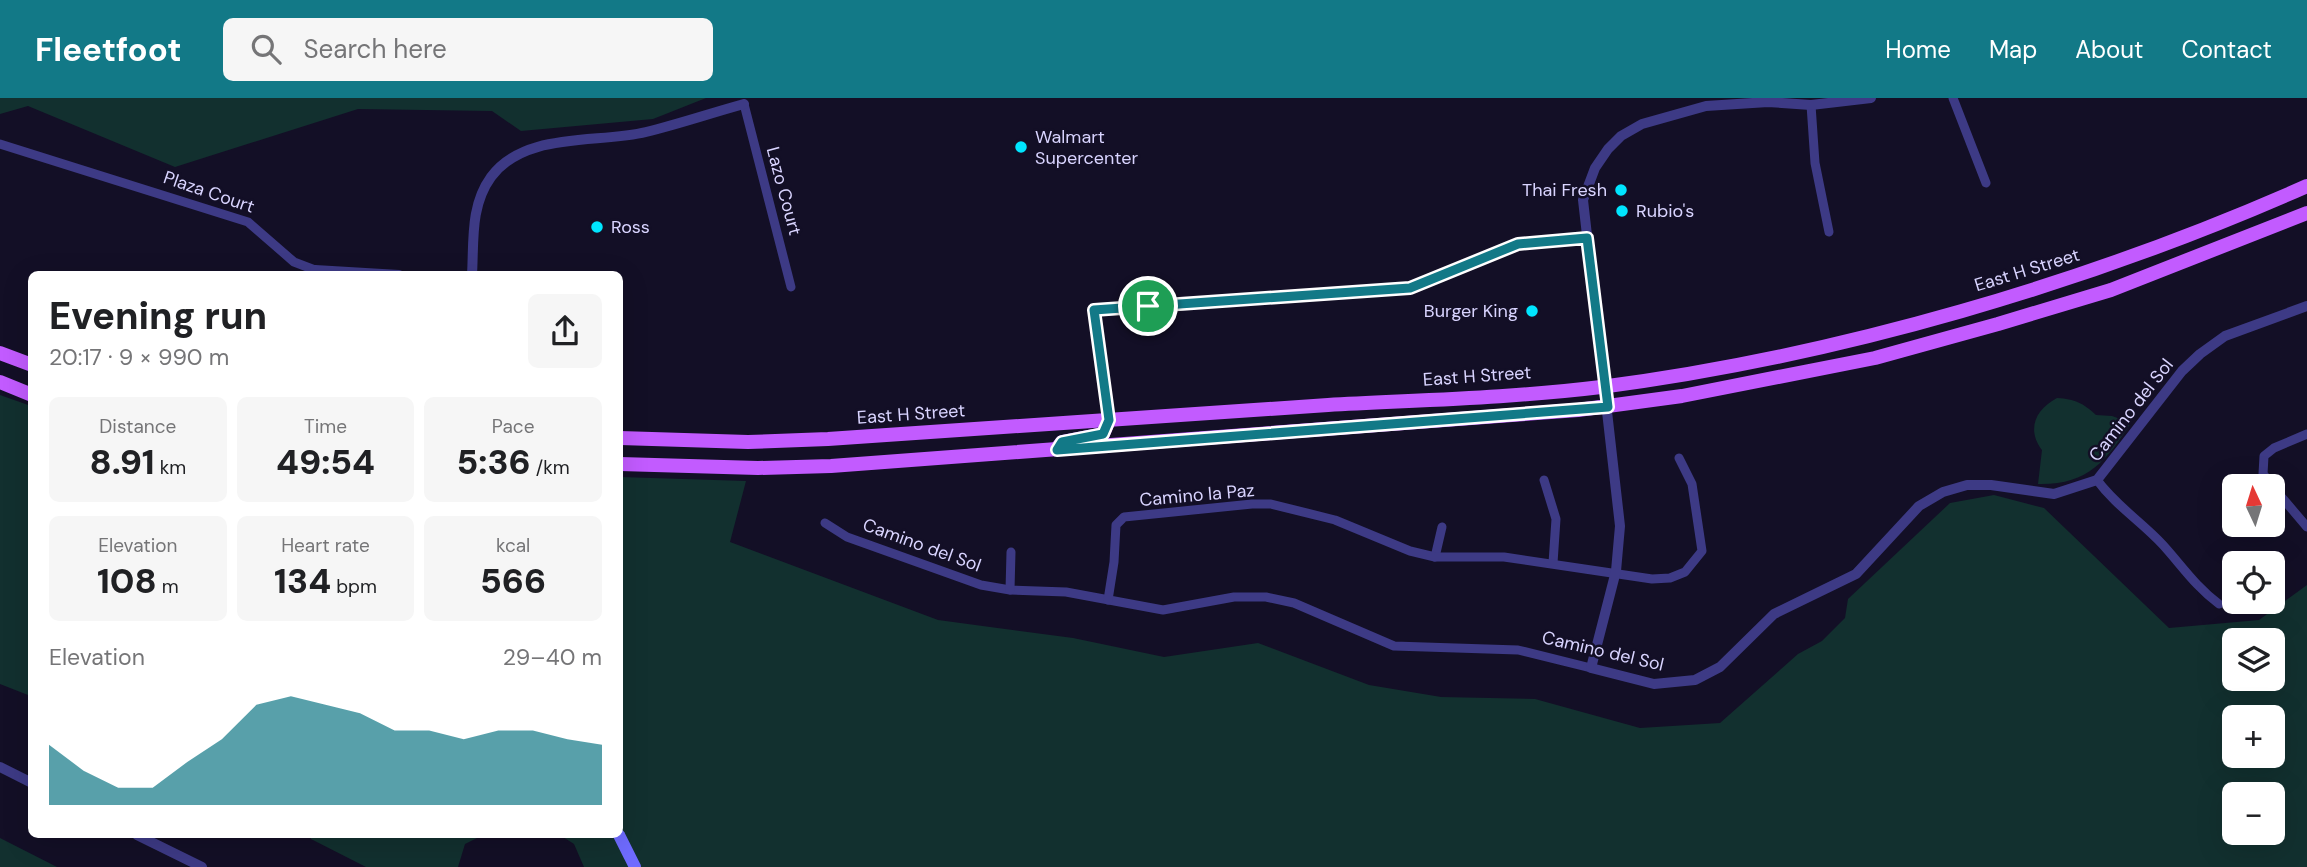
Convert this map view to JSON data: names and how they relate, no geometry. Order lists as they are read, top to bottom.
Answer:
{
  "streets": {
    "main road": ["East H Street"],
    "street": [
      "Lazo Court",
      "Plaza Court",
      "Camino del Sol",
      "Camino la Paz"
    ]
  },
  "crossings": [
    ["Camino del Sol", "Camino la Paz"]
  ],
  "places": [
    "Walmart Supercenter",
    "Thai Fresh",
    "Rubio's",
    "Ross",
    "Burger King"
  ],
  "north": "top",
  "page": {
    "header": "Fleetfoot",
    "search": "Search here",
    "nav": [
      "Home",
      "Map",
      "About",
      "Contact"
    ],
    "heading": ["Evening run", "20:17 · 9 × 990 m"],
    "stats": [
      ["Distance", "8.91 km"],
      ["Time", "49:54"],
      ["Pace", "5:36 /km"],
      ["Elevation", "108 m"],
      ["Heart rate", "134 bpm"],
      ["kcal", "566"]
    ],
    "map_buttons": ["+", "−"],
    "chart": ["Elevation", "29–40 m"]
  }
}
